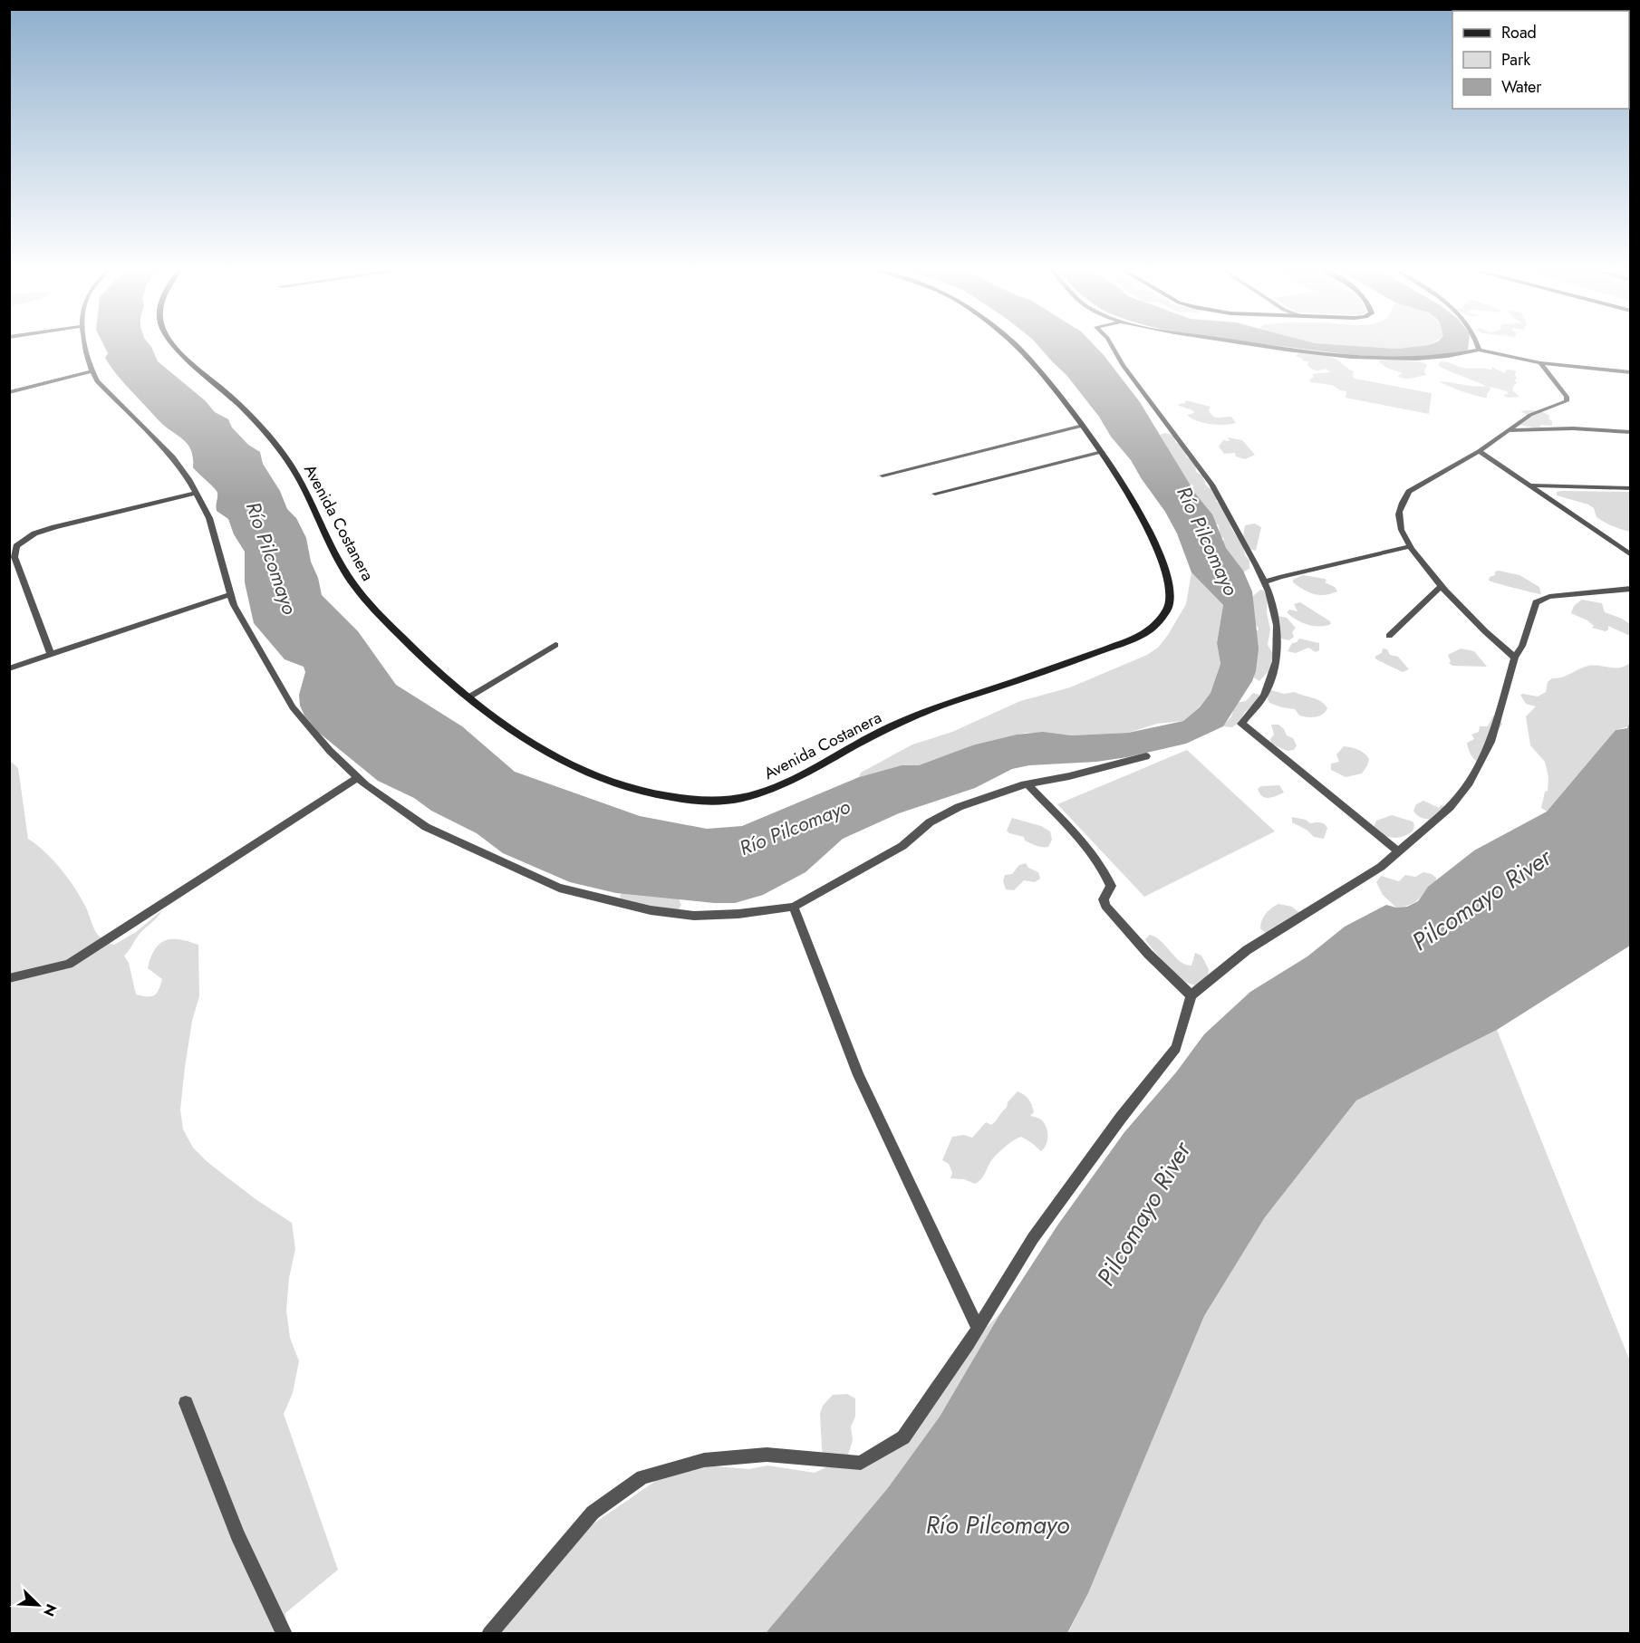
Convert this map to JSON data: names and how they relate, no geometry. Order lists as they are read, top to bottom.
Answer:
{
  "streets": {
    "street": ["Avenida Costanera"]
  },
  "water": ["Río Pilcomayo", "Pilcomayo River"],
  "legend": ["Road", "Park", "Water"],
  "north": "bottom right"
}
